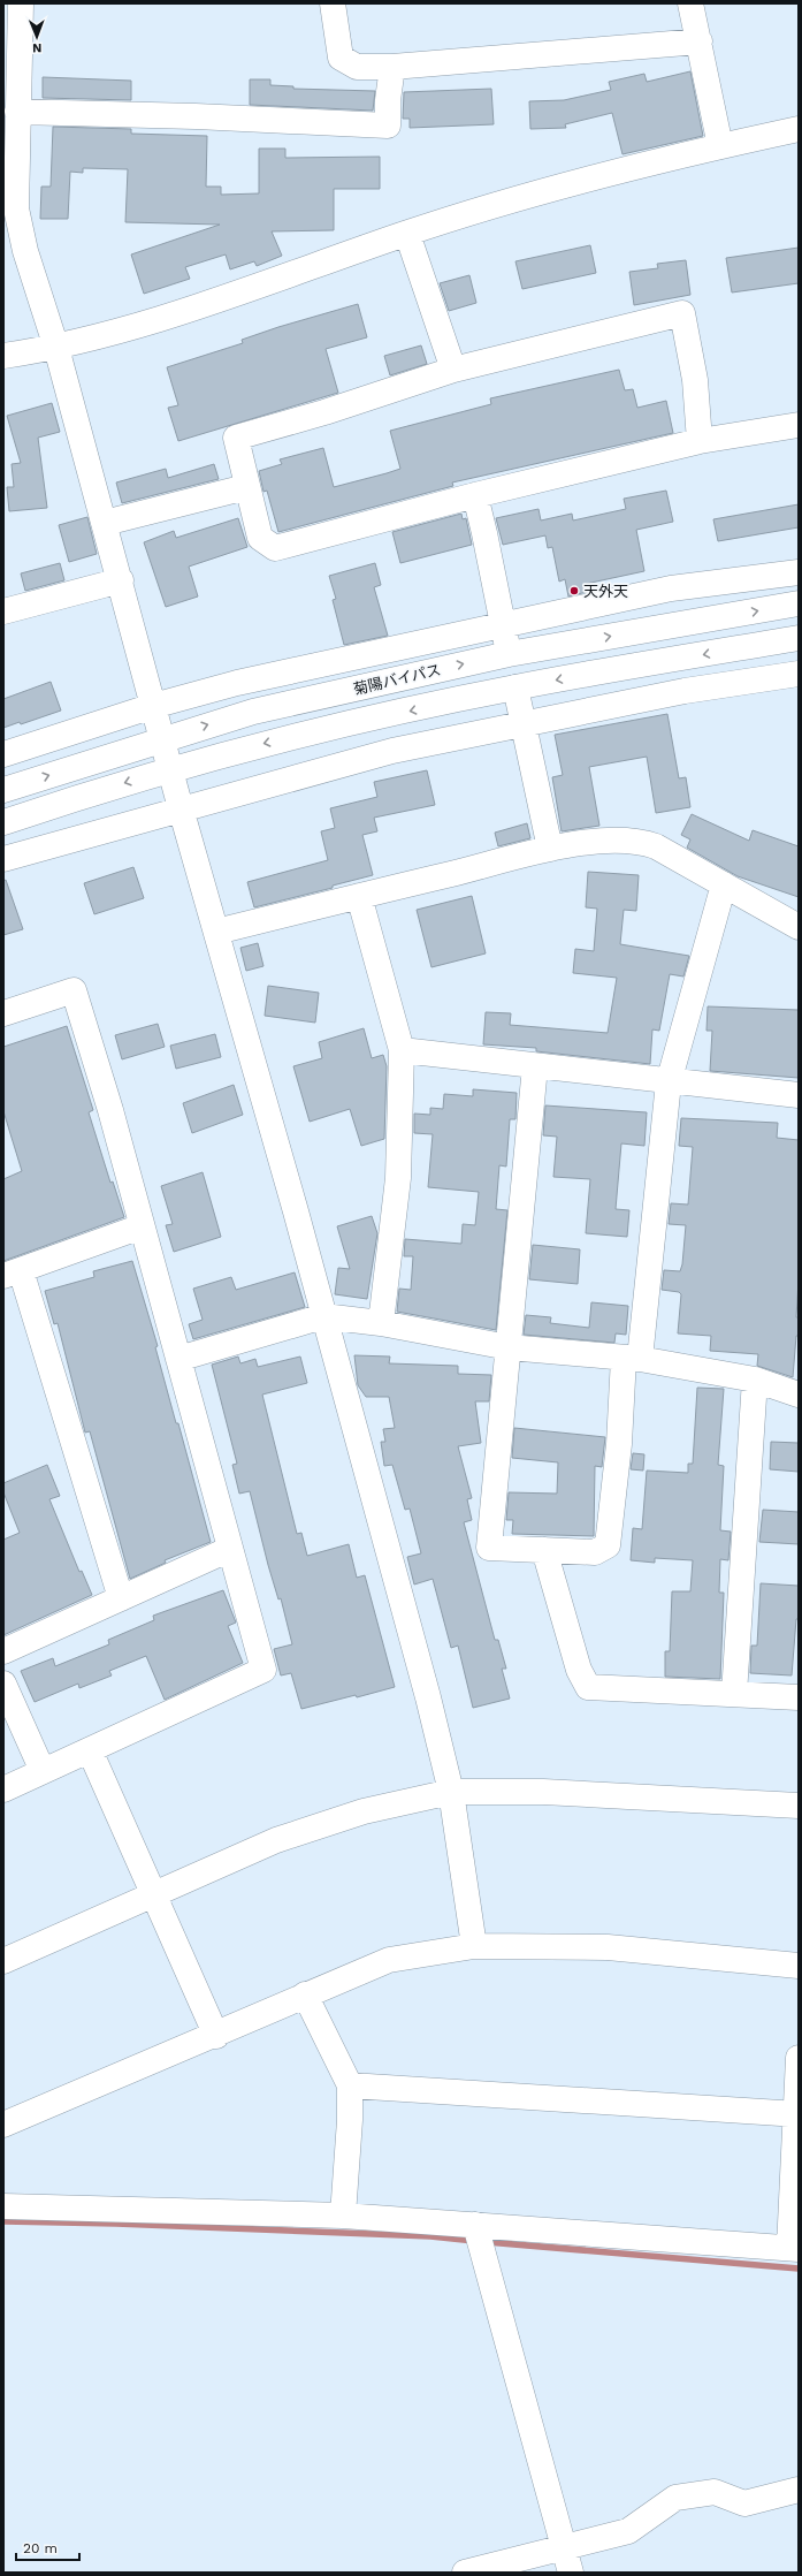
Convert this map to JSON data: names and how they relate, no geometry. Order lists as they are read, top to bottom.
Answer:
{
  "streets": {
    "main road": ["菊陽バイパス"]
  },
  "places": ["天外天"],
  "scale_bar": "20 m",
  "north": "bottom"
}
